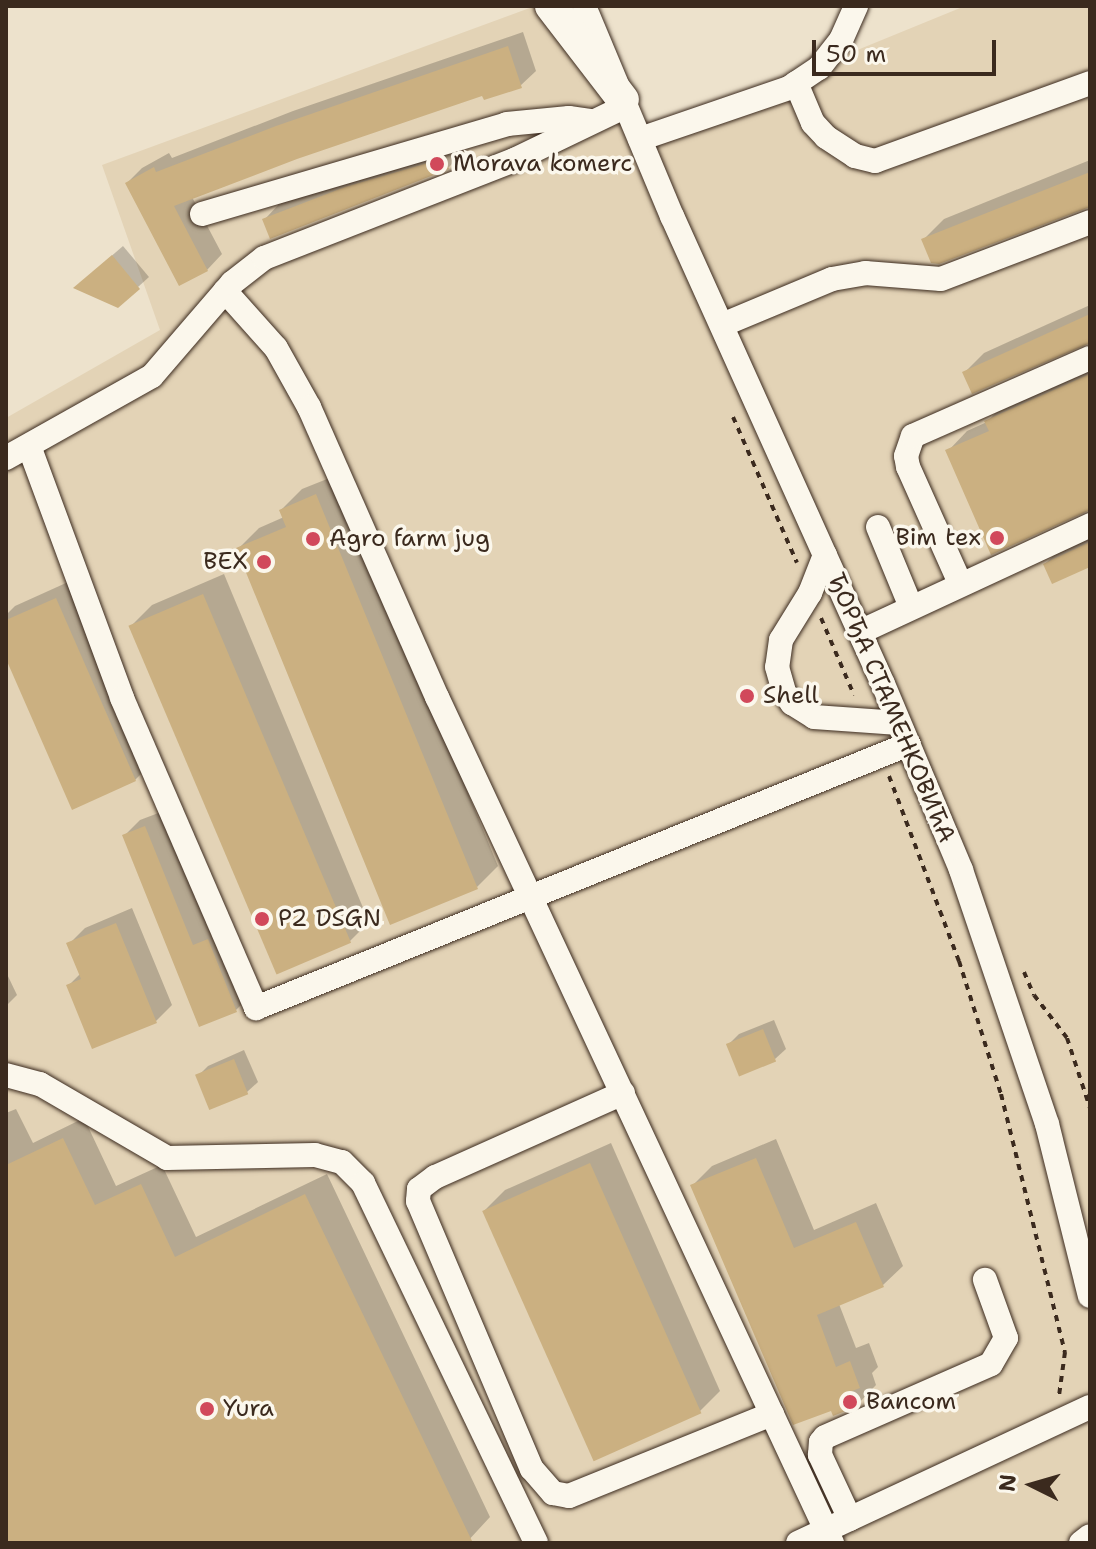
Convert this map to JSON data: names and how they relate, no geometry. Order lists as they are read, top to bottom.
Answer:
{
  "streets": {
    "street": ["ЂОРЂА СТАМЕНКОВИЋА"]
  },
  "places": [
    "Morava komerc",
    "Bim tex",
    "Agro farm jug",
    "BEX",
    "Shell",
    "P2 DSGN",
    "Bancom",
    "Yura"
  ],
  "scale_bar": "50 m",
  "north": "left"
}
